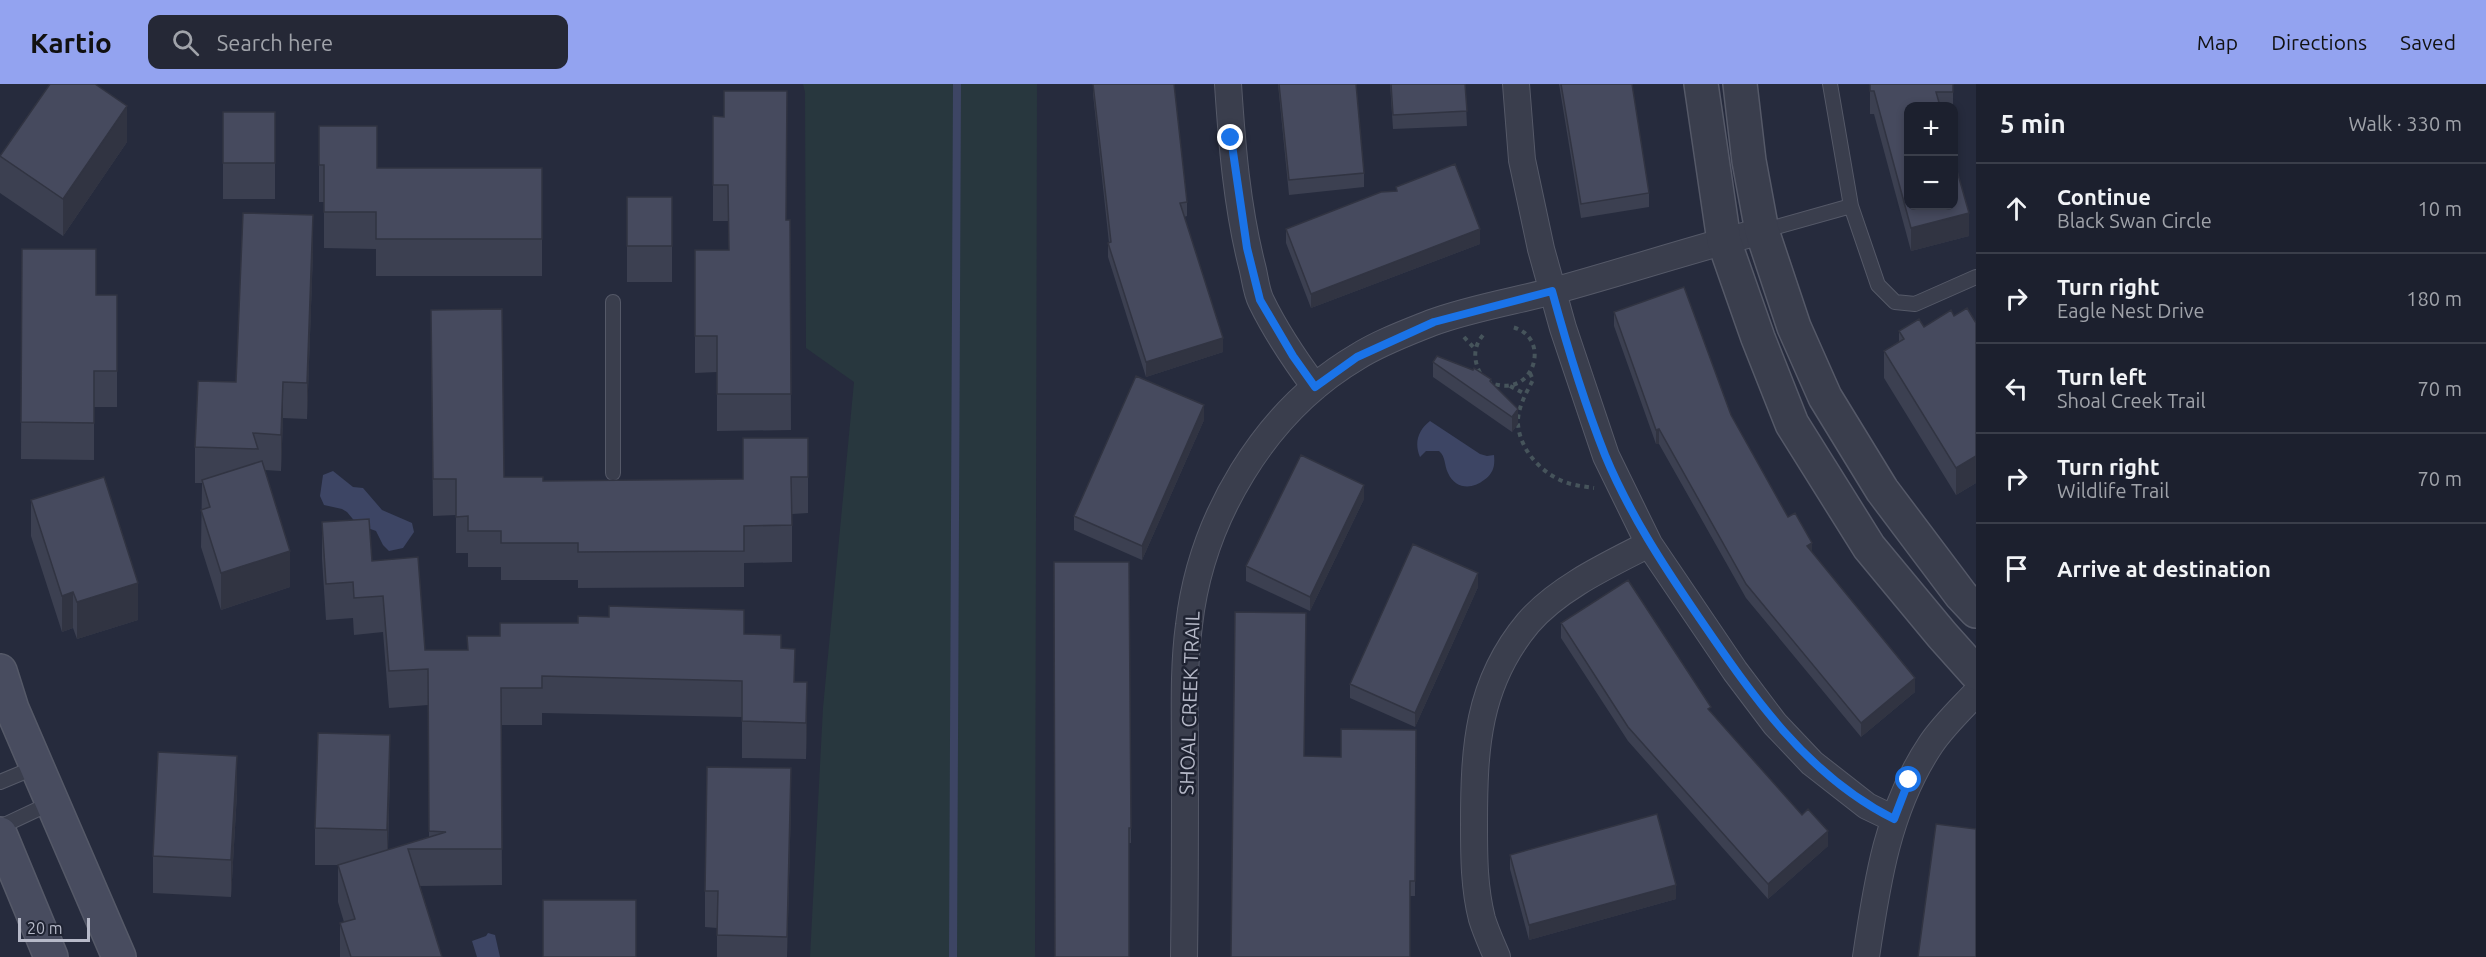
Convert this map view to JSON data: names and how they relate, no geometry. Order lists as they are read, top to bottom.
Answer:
{
  "streets": {
    "street": ["SHOAL CREEK TRAIL"]
  },
  "scale_bar": "20 m",
  "page": {
    "header": "Kartio",
    "search": "Search here",
    "nav": ["Map", "Directions", "Saved"],
    "heading": ["5 min", "Walk · 330 m"],
    "map_buttons": ["+", "−"],
    "list": [
      ["Continue", "Black Swan Circle", "10 m"],
      ["Turn right", "Eagle Nest Drive", "180 m"],
      ["Turn left", "Shoal Creek Trail", "70 m"],
      ["Turn right", "Wildlife Trail", "70 m"],
      "Arrive at destination"
    ],
    "scale": "20 m"
  }
}
